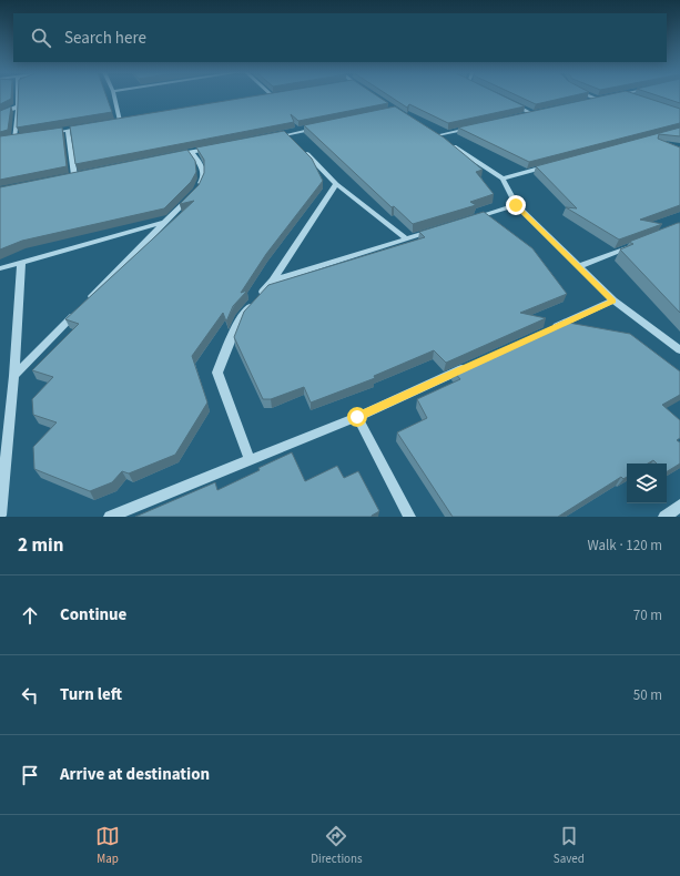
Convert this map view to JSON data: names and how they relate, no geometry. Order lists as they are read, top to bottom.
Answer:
{
  "page": {
    "search": "Search here",
    "heading": ["2 min", "Walk · 120 m"],
    "list": [
      ["Continue", "70 m"],
      ["Turn left", "50 m"],
      "Arrive at destination"
    ],
    "nav": ["Map", "Directions", "Saved"]
  }
}
